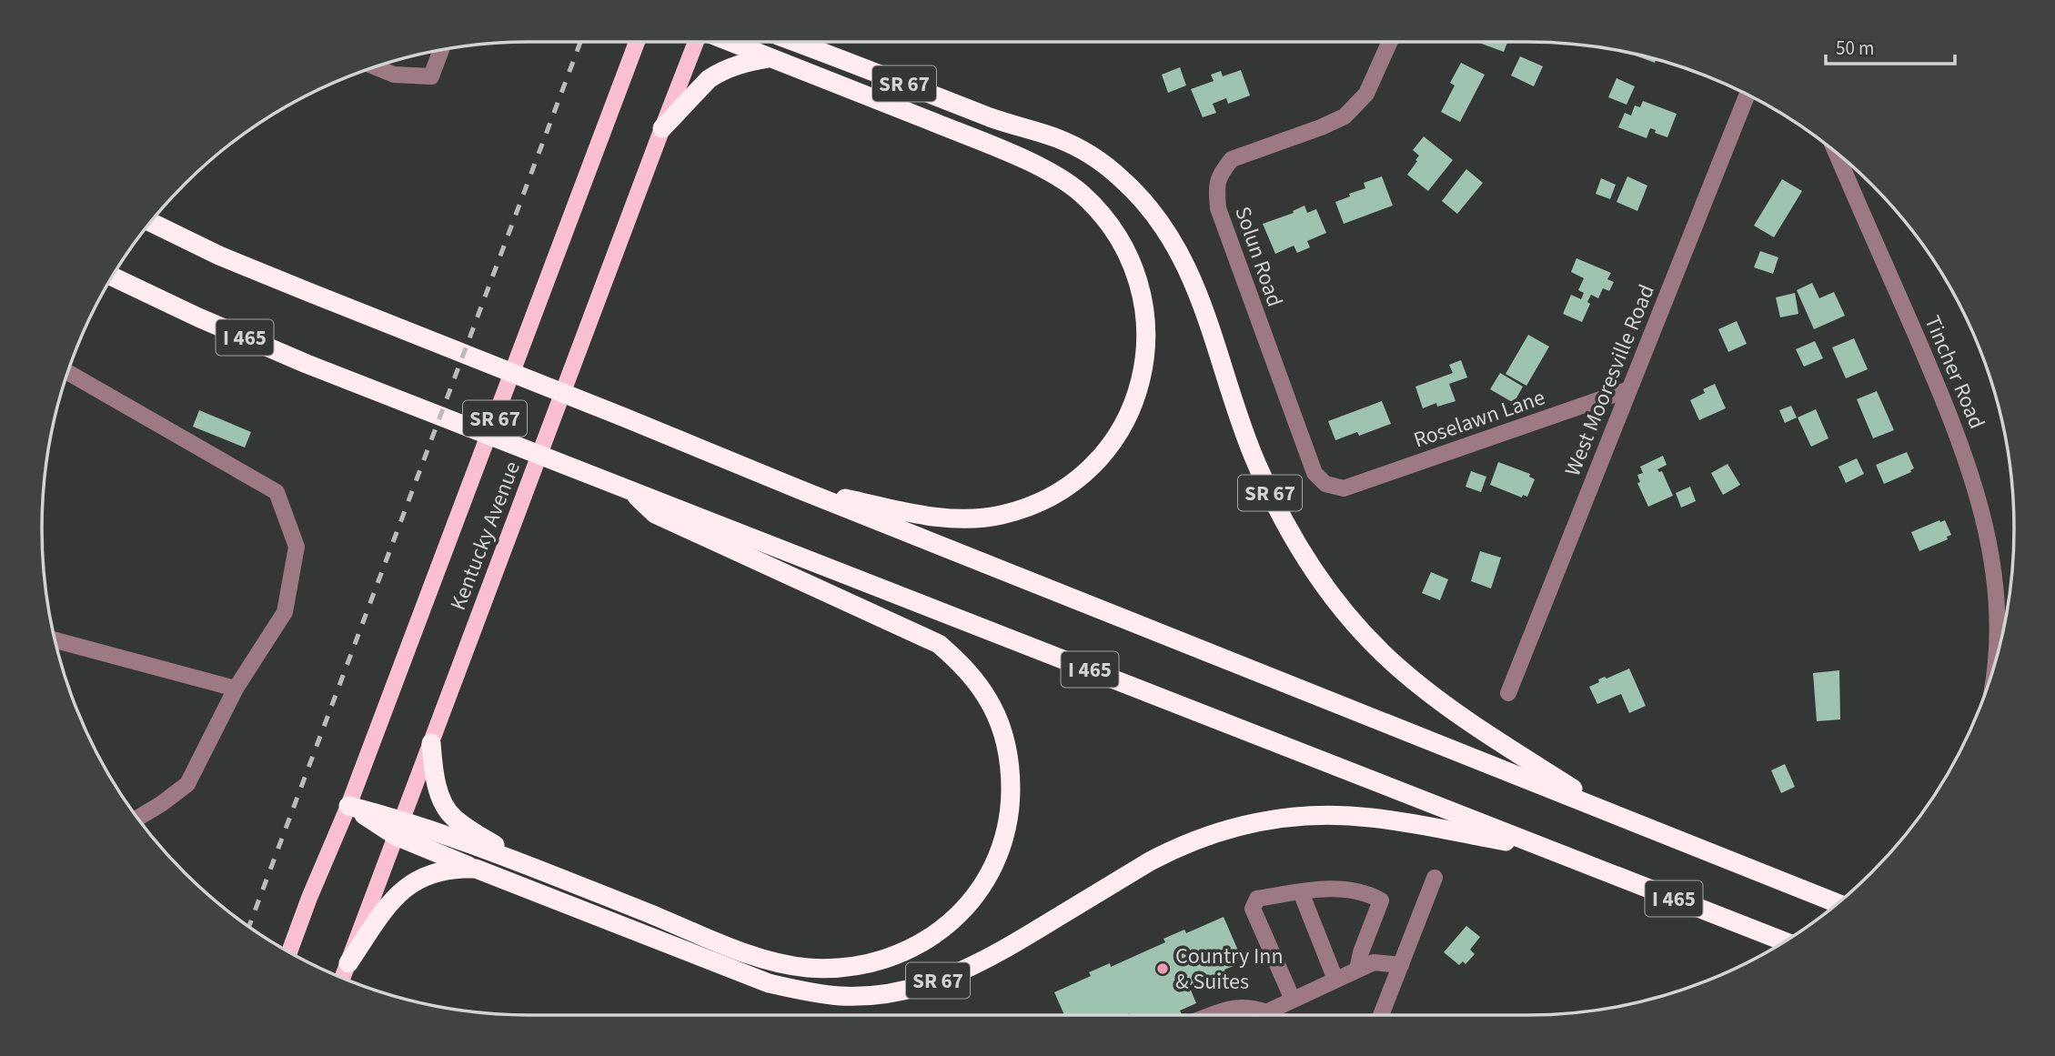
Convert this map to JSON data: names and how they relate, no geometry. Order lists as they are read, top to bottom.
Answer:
{
  "streets": {
    "highway": ["SR 67", "I 465"],
    "main road": ["Kentucky Avenue"],
    "street": [
      "Solun Road",
      "Tincher Road",
      "West Mooresville Road",
      "Roselawn Lane"
    ]
  },
  "crossings": [
    ["SR 67", "I 465"],
    ["SR 67", "Kentucky Avenue"],
    ["Solun Road", "Roselawn Lane"],
    ["West Mooresville Road", "Roselawn Lane"]
  ],
  "places": ["Country Inn & Suites"],
  "scale_bar": "50 m"
}
